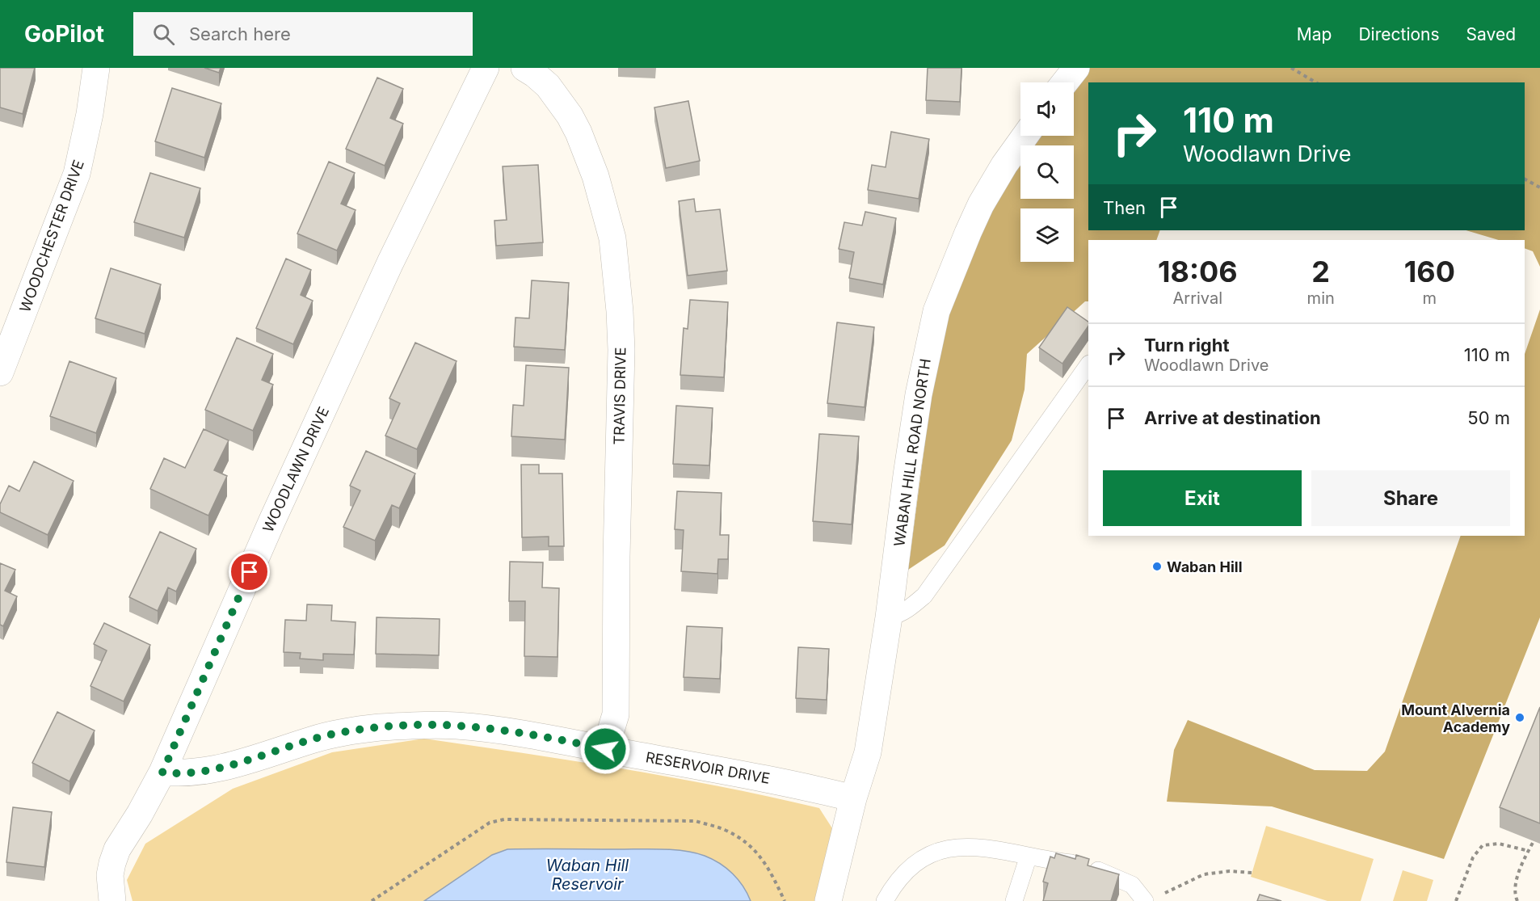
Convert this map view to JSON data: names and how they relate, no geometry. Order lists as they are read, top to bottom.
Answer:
{
  "streets": {
    "street": [
      "WOODCHESTER DRIVE",
      "TRAVIS DRIVE",
      "WABAN HILL ROAD NORTH",
      "WOODLAWN DRIVE",
      "RESERVOIR DRIVE"
    ]
  },
  "crossings": [
    ["TRAVIS DRIVE", "RESERVOIR DRIVE"],
    ["WABAN HILL ROAD NORTH", "RESERVOIR DRIVE"],
    ["WOODLAWN DRIVE", "RESERVOIR DRIVE"]
  ],
  "water": ["Waban Hill Reservoir"],
  "places": ["Waban Hill", "Mount Alvernia Academy"],
  "page": {
    "header": "GoPilot",
    "search": "Search here",
    "nav": ["Map", "Directions", "Saved"],
    "turn": ["110 m", "Woodlawn Drive"],
    "then": "Then",
    "eta": [
      "18:06",
      "Arrival",
      "2",
      "min",
      "160",
      "m"
    ],
    "list": [
      {
        "name": "Turn right",
        "note": "Woodlawn Drive",
        "value": "110 m"
      },
      {
        "name": "Arrive at destination",
        "value": "50 m"
      }
    ],
    "buttons": ["Exit", "Share"]
  }
}
